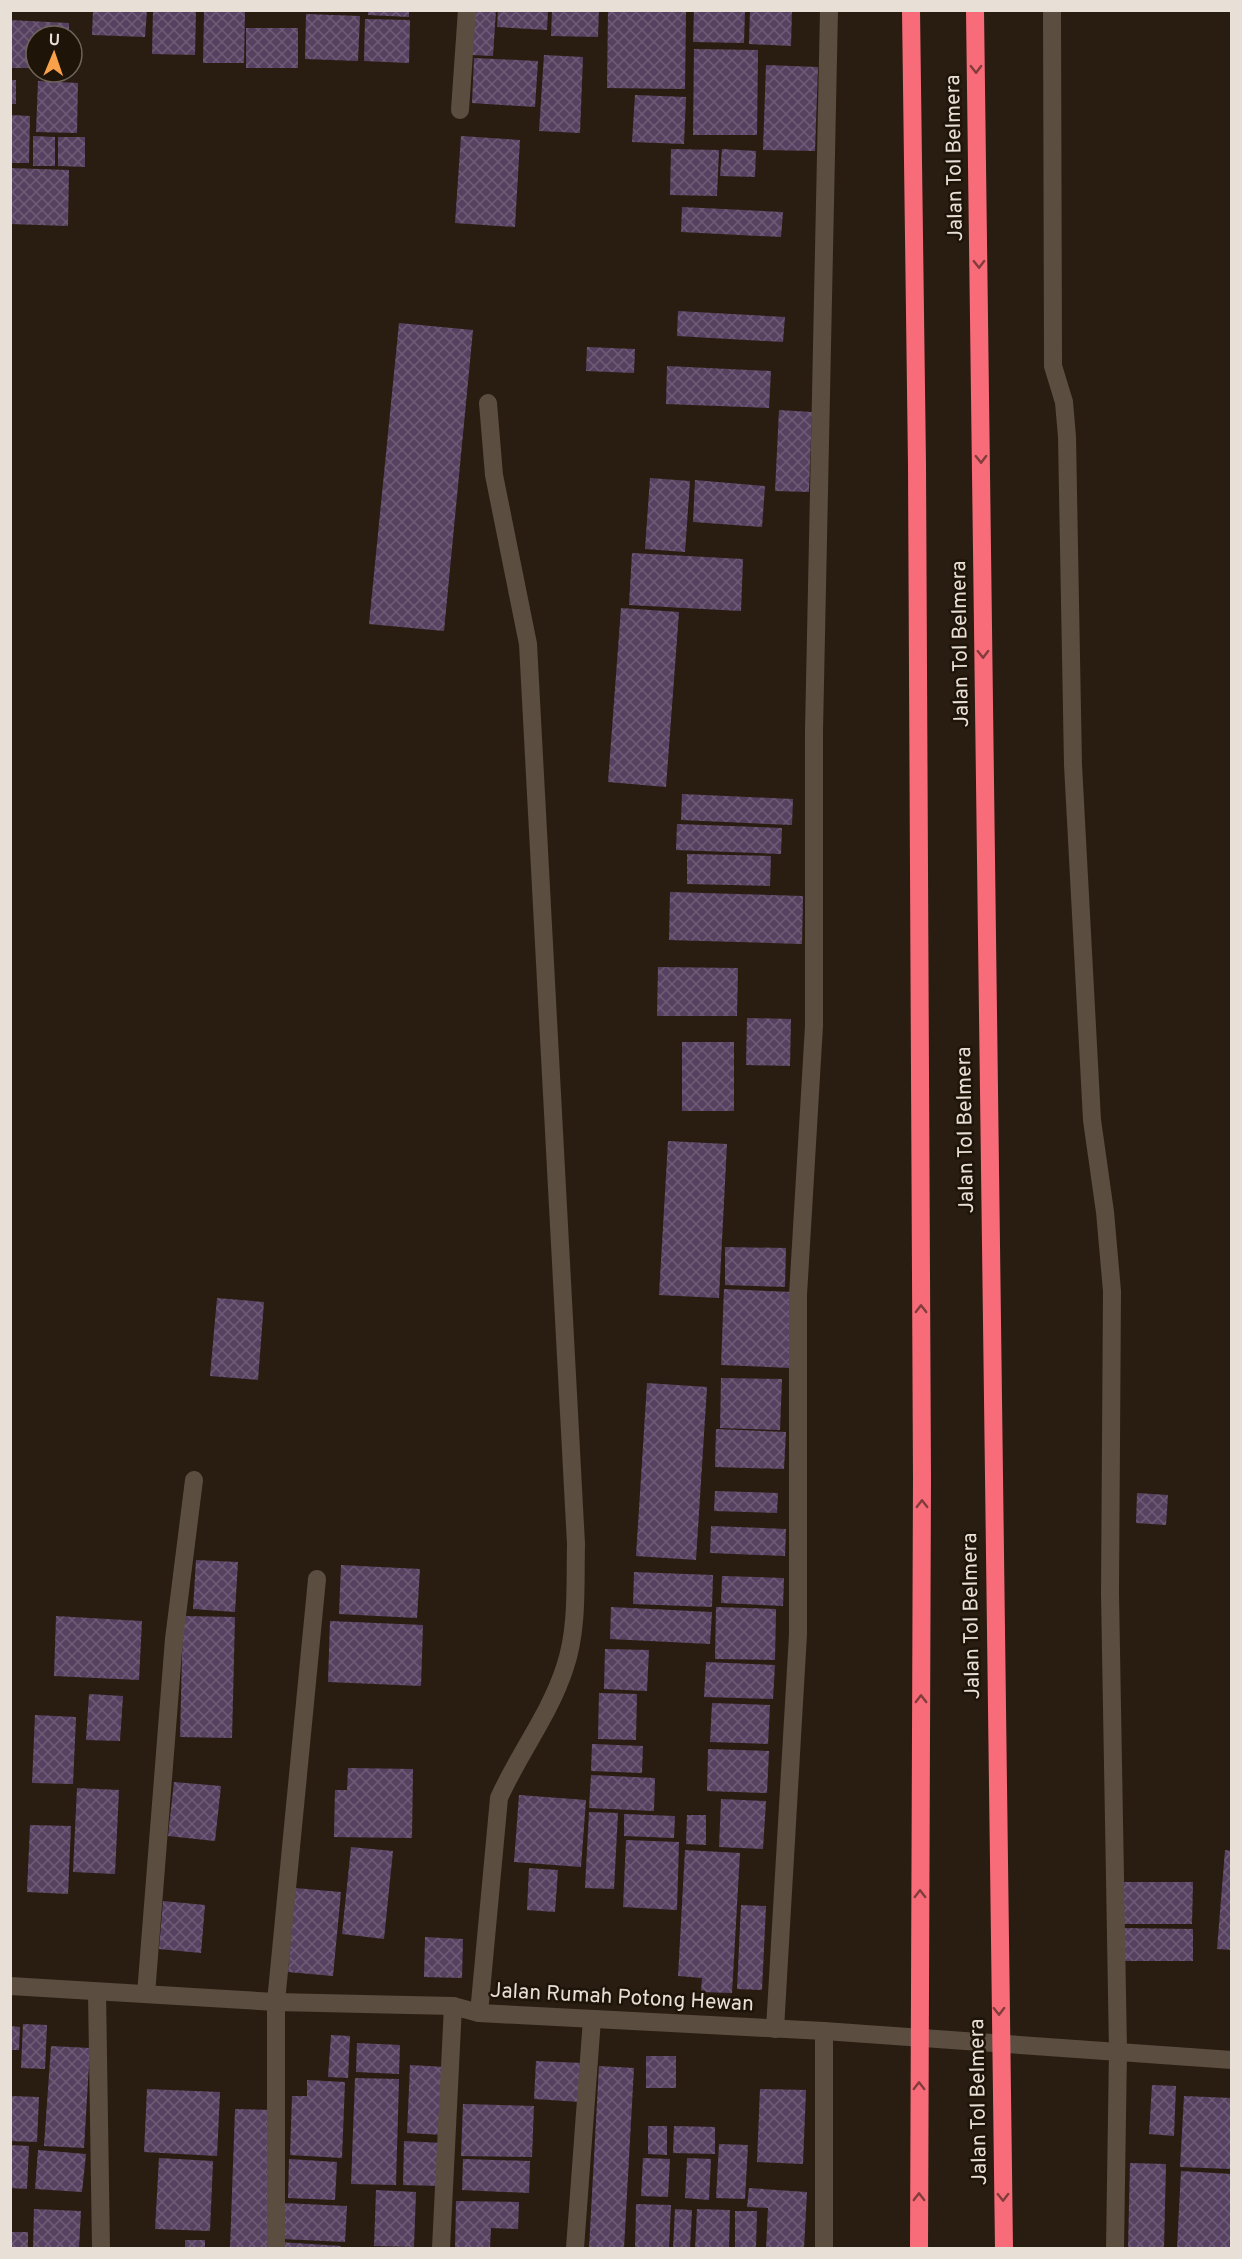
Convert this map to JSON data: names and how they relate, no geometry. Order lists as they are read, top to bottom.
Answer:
{
  "streets": {
    "highway": ["Jalan Tol Belmera"],
    "street": ["Jalan Rumah Potong Hewan"]
  },
  "north": "top"
}
